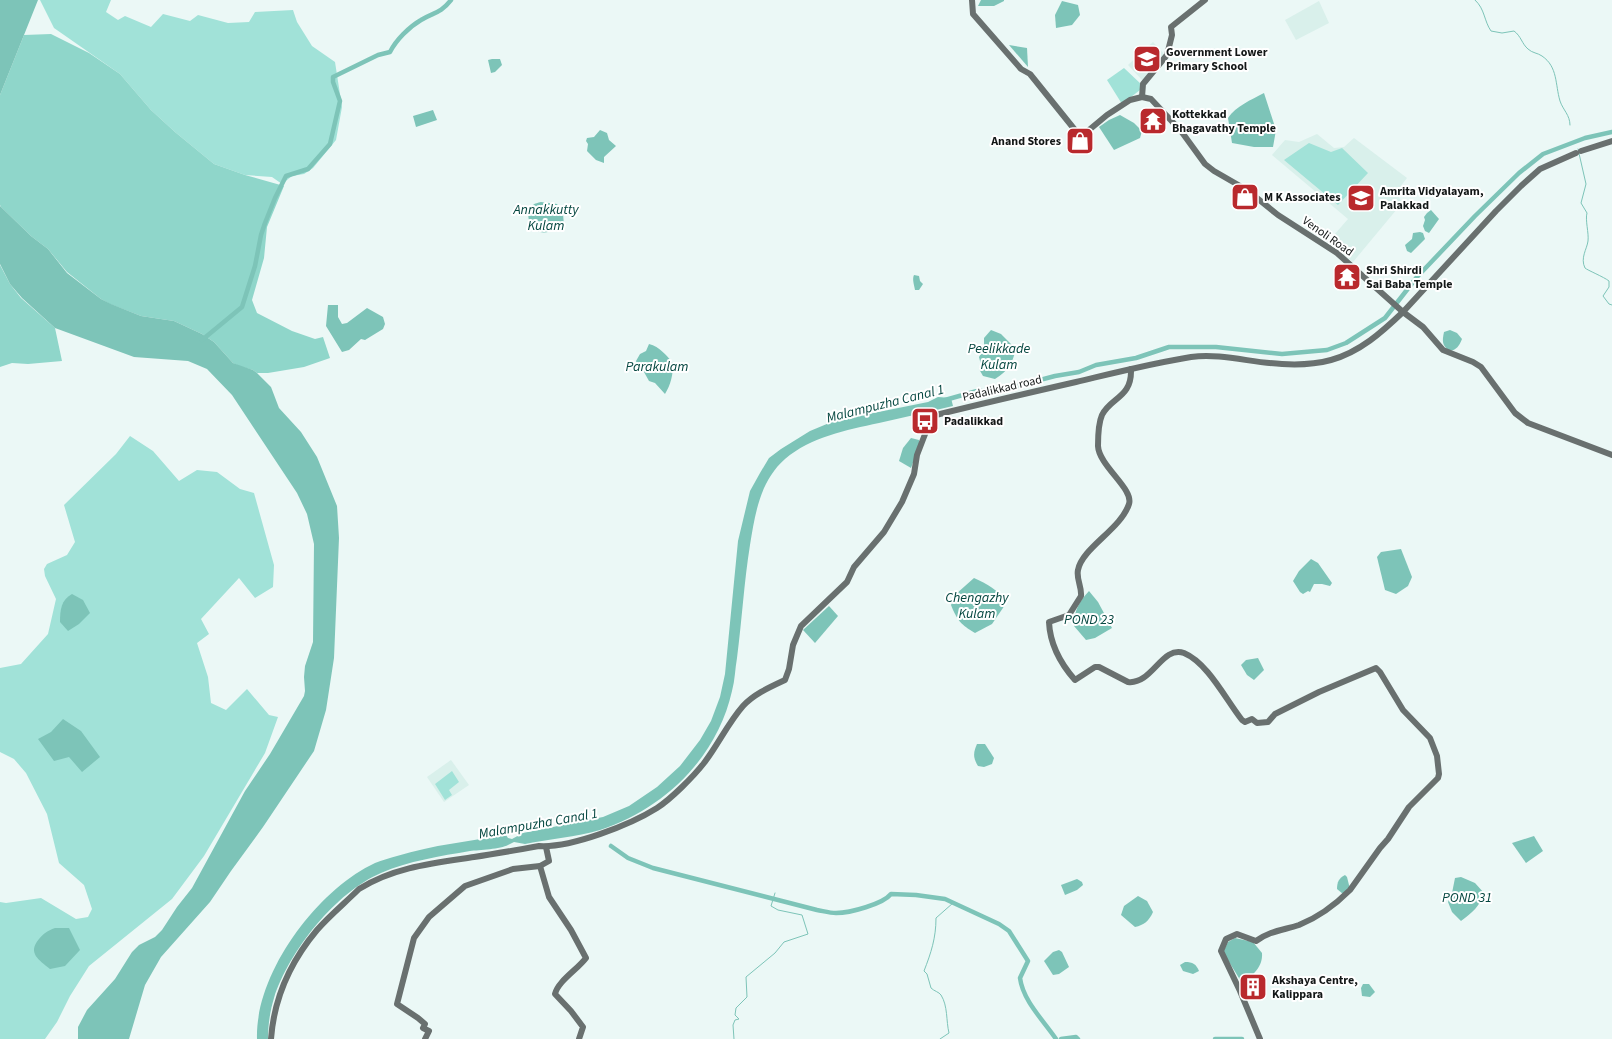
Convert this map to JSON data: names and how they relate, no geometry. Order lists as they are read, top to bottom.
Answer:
{
  "streets": {
    "street": ["Venoli Road", "Padalikkad road"]
  },
  "crossings": [
    ["Venoli Road", "Padalikkad road"]
  ],
  "water": [
    "Annakkutty Kulam",
    "Peelikkade Kulam",
    "Parakulam",
    "Malampuzha Canal 1",
    "Chengazhy Kulam",
    "POND 23",
    "POND 31"
  ],
  "places": {
    "school or university": ["Government Lower Primary School", "Amrita Vidyalayam, Palakkad"],
    "temple": ["Kottekkad Bhagavathy Temple", "Shri Shirdi Sai Baba Temple"],
    "shop": ["Anand Stores", "M K Associates"],
    "bus stop": ["Padalikkad"],
    "building": ["Akshaya Centre, Kalippara"]
  }
}
